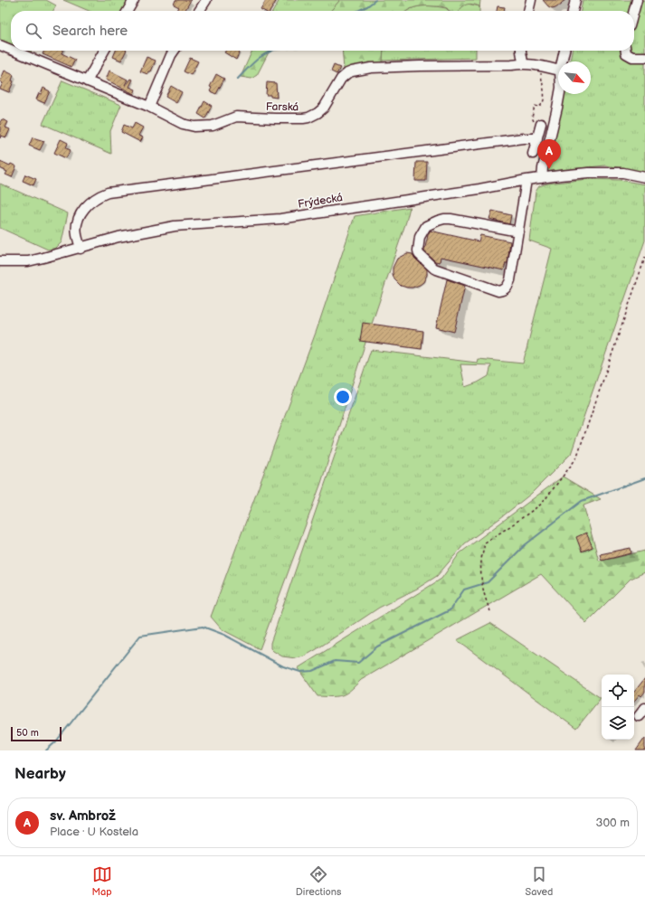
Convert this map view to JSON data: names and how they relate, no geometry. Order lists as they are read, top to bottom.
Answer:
{
  "streets": {
    "street": ["Farská", "Frýdecká"]
  },
  "scale_bar": "50 m",
  "north": "bottom right",
  "page": {
    "search": "Search here",
    "pins": "A",
    "scale": "50 m",
    "heading": "Nearby",
    "list": [
      {
        "mark": "A",
        "name": "sv. Ambrož",
        "note": "Place · U Kostela",
        "value": "300 m"
      }
    ],
    "nav": ["Map", "Directions", "Saved"]
  }
}
